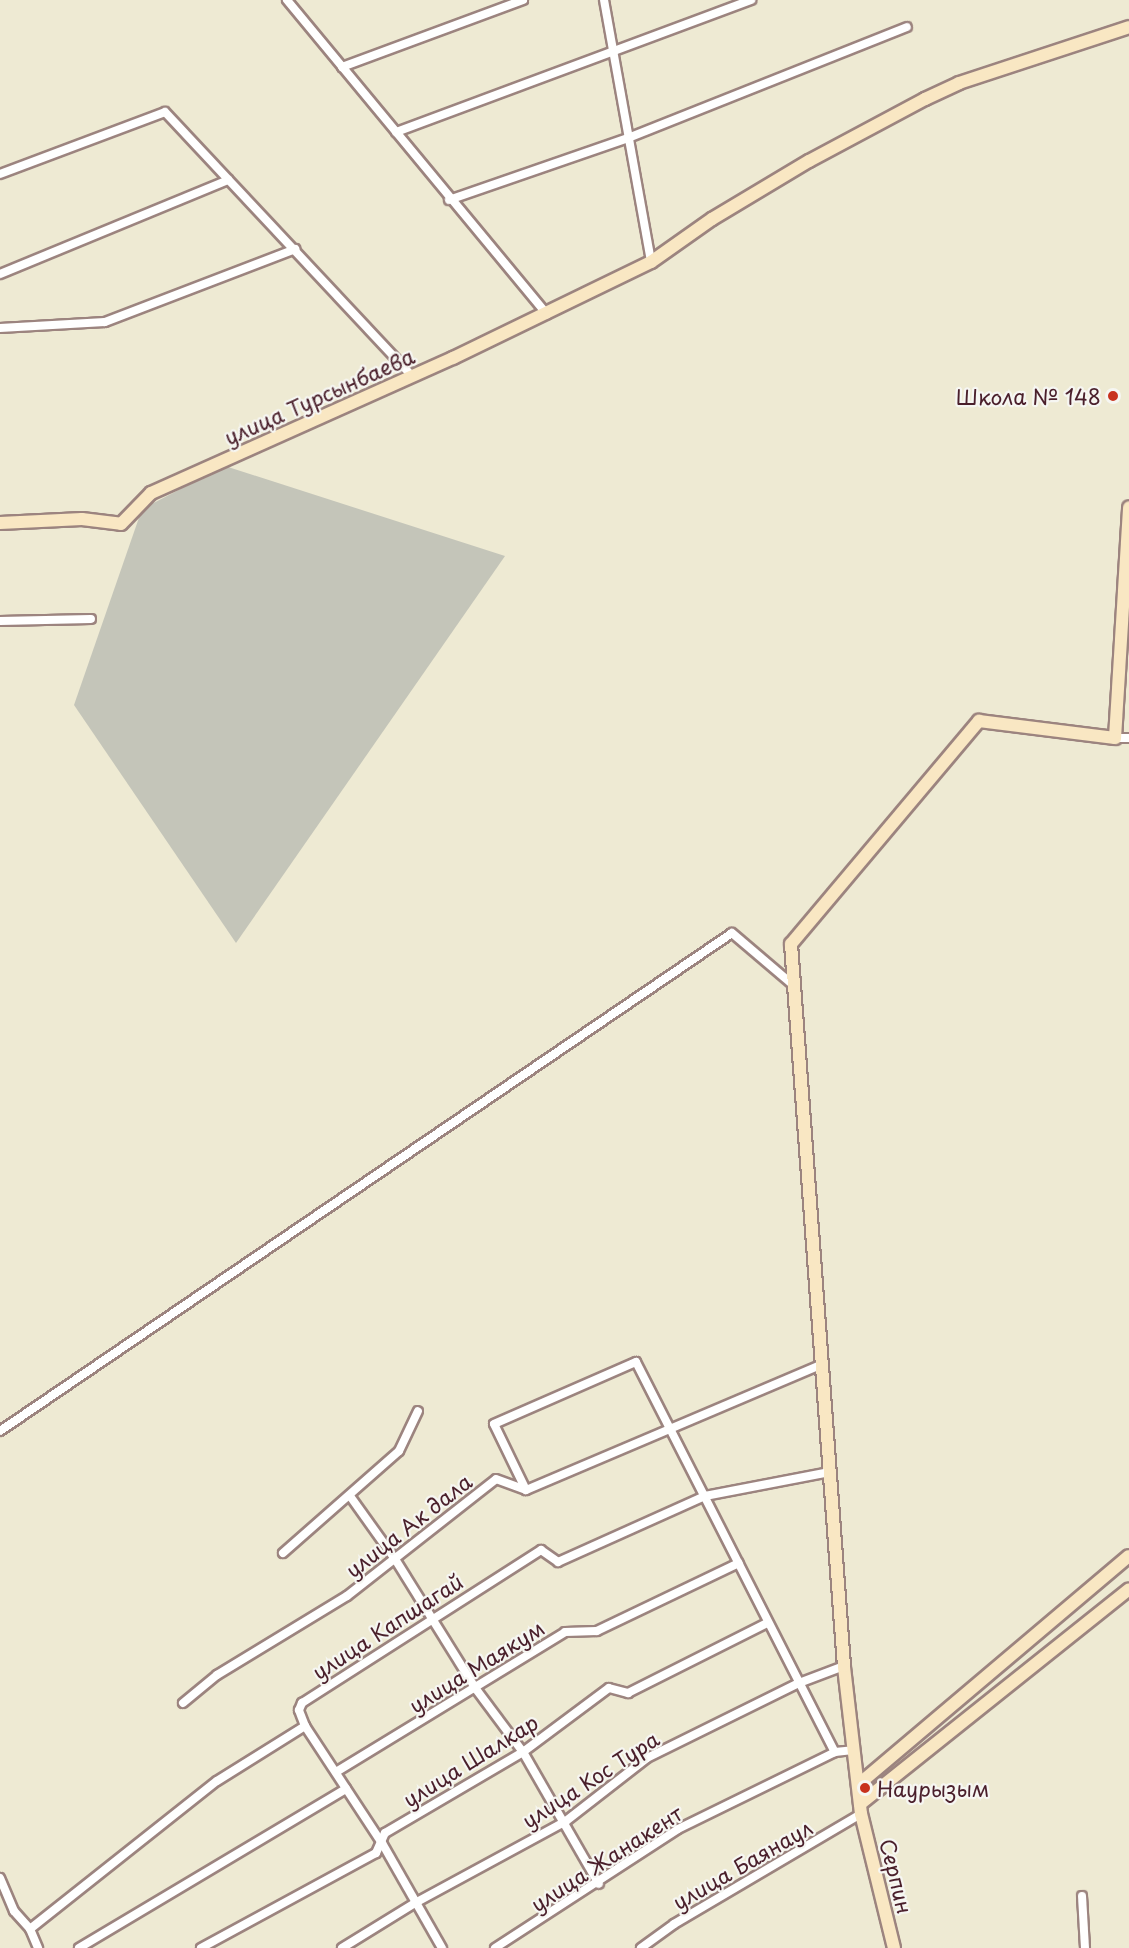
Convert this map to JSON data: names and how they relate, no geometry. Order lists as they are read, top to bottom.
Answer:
{
  "streets": {
    "street": [
      "улица Турсынбаева",
      "улица Ак дала",
      "улица Капшагай",
      "улица Маякум",
      "улица Шалкар",
      "улица Кос Тура",
      "улица Жанакент",
      "улица Баянаул",
      "Серпин"
    ]
  },
  "crossings": [
    ["улица Капшагай", "Серпин"],
    ["улица Кос Тура", "Серпин"],
    ["улица Жанакент", "Серпин"],
    ["улица Баянаул", "Серпин"]
  ],
  "places": ["Школа № 148", "Наурызым"]
}
